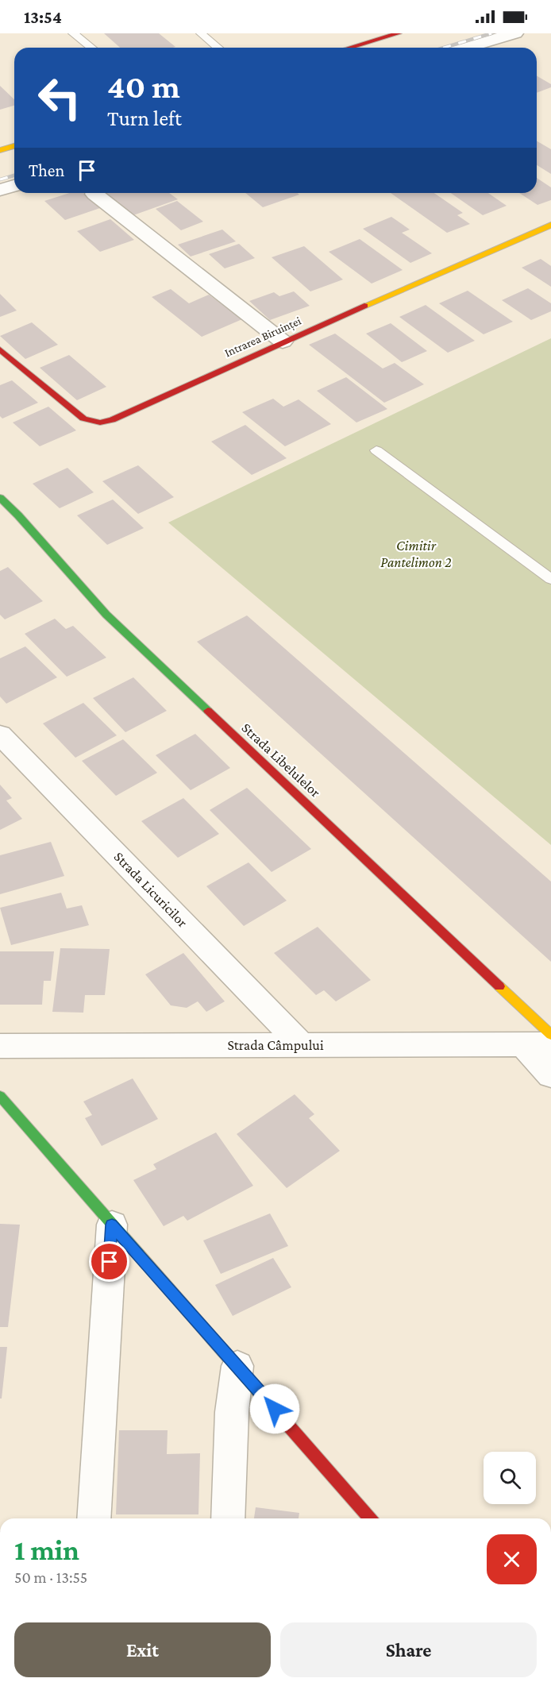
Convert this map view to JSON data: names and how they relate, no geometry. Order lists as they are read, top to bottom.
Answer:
{
  "streets": {
    "street": [
      "Intrarea Biruinței",
      "Strada Libelulelor",
      "Strada Licuricilor",
      "Strada Câmpului"
    ]
  },
  "crossings": [
    ["Strada Licuricilor", "Strada Câmpului"]
  ],
  "parks": ["Cimitir Pantelimon 2"],
  "page": {
    "status": "13:54",
    "turn": ["40 m", "Turn left"],
    "then": "Then",
    "heading": ["1 min", "50 m · 13:55"],
    "buttons": ["Exit", "Share"]
  }
}
